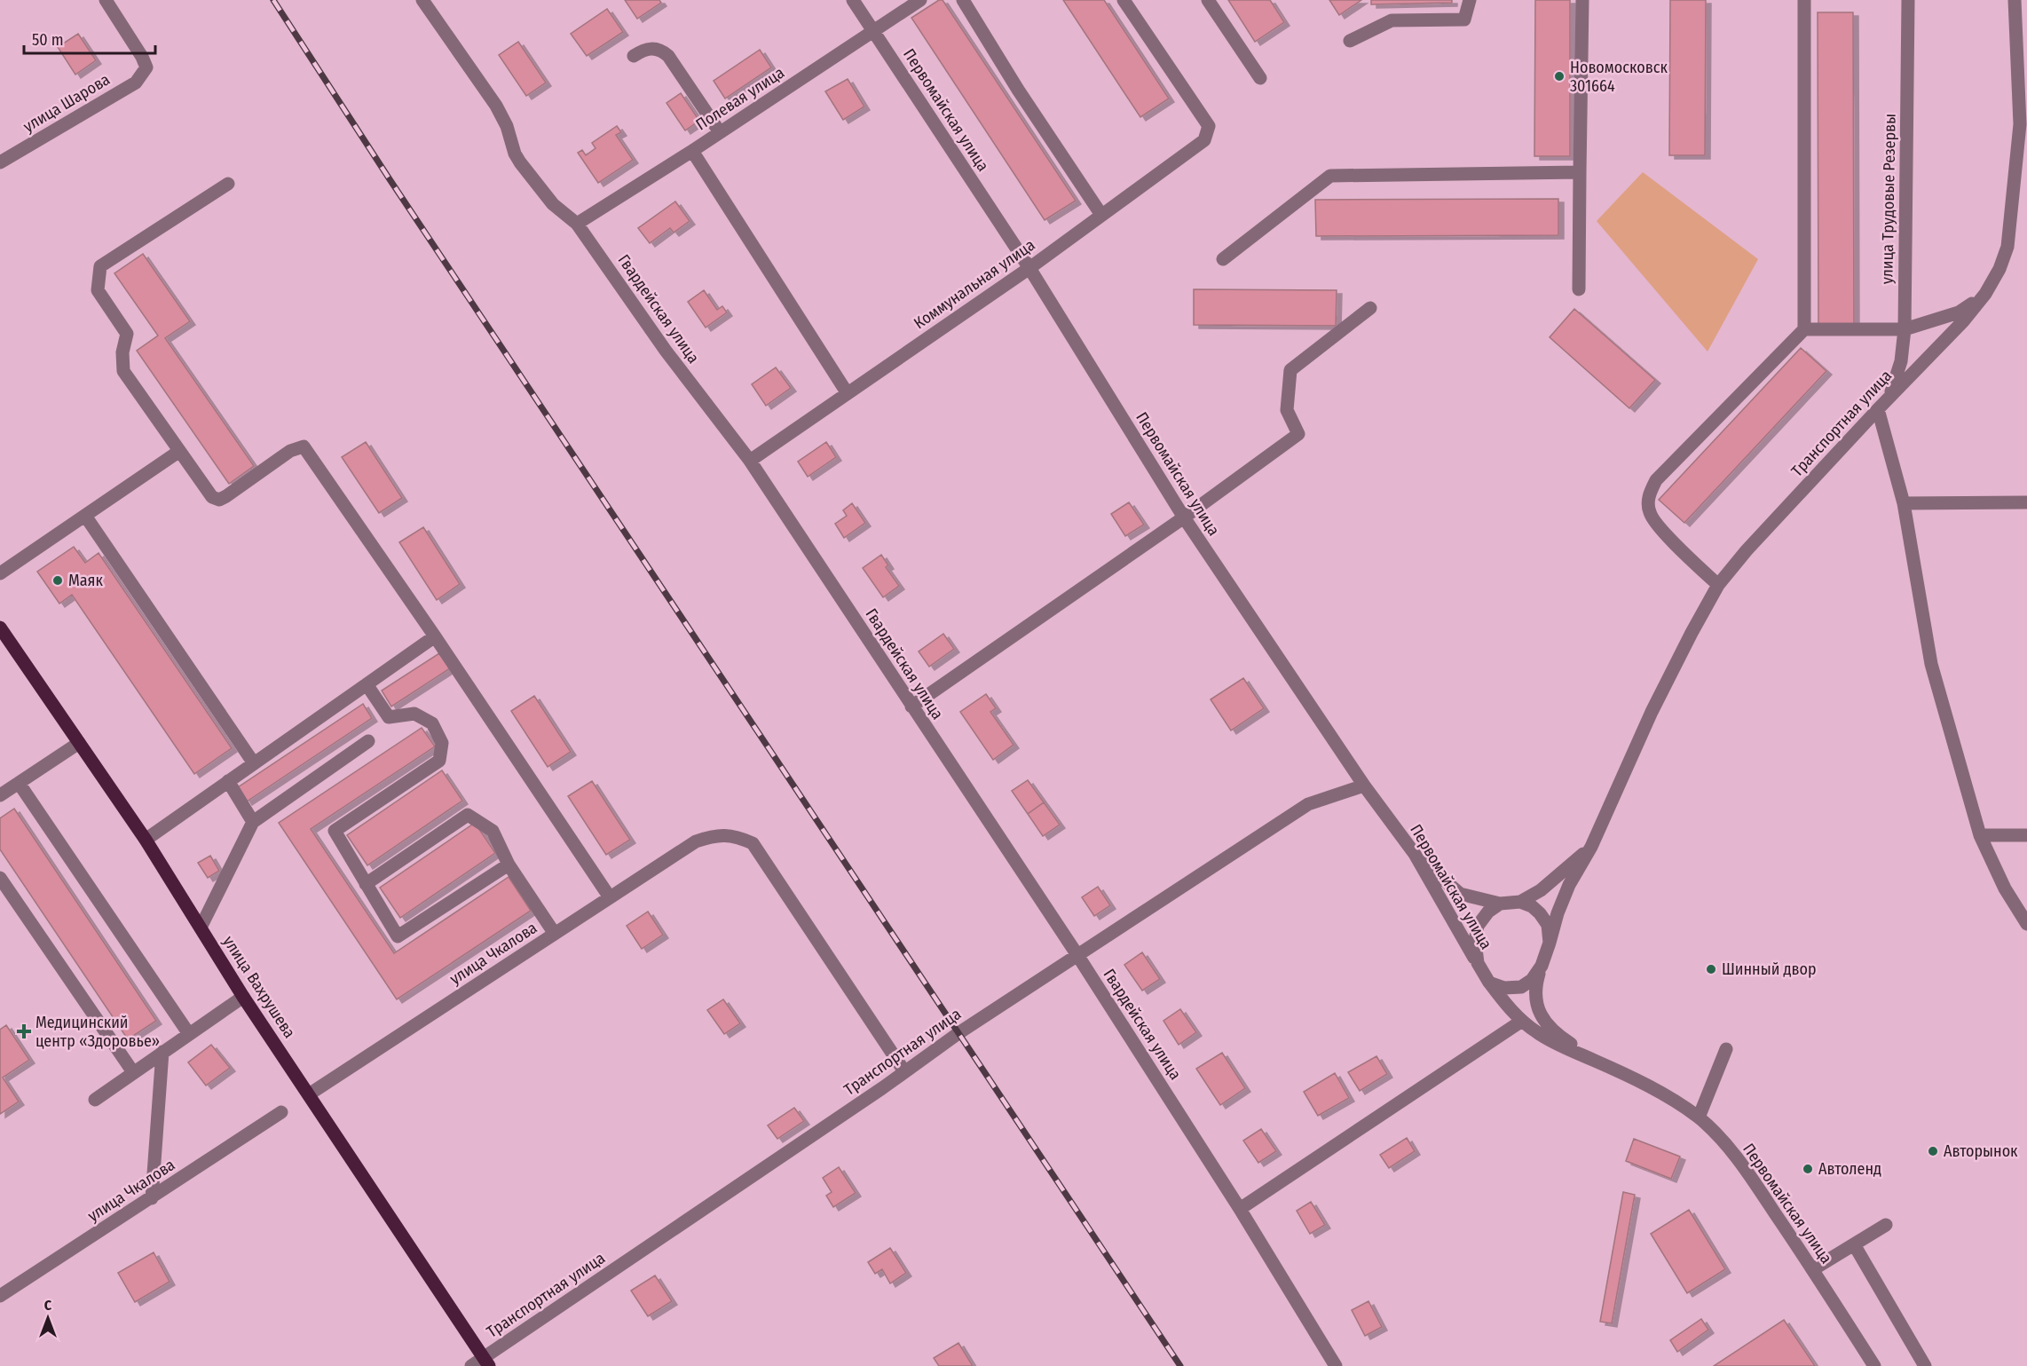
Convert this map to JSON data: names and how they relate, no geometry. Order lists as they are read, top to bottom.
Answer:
{
  "streets": {
    "main road": ["улица Вахрушева"],
    "street": [
      "Полевая улица",
      "улица Шарова",
      "Первомайская улица",
      "улица Трудовые Резервы",
      "Коммунальная улица",
      "Гвардейская улица",
      "Транспортная улица",
      "улица Чкалова"
    ]
  },
  "crossings": [
    ["Полевая улица", "Первомайская улица"],
    ["Полевая улица", "Гвардейская улица"],
    ["Первомайская улица", "Коммунальная улица"],
    ["Первомайская улица", "Транспортная улица"],
    ["улица Трудовые Резервы", "Транспортная улица"],
    ["Коммунальная улица", "Гвардейская улица"],
    ["Гвардейская улица", "Транспортная улица"],
    ["Транспортная улица", "улица Чкалова"],
    ["Транспортная улица", "улица Вахрушева"],
    ["улица Чкалова", "улица Вахрушева"]
  ],
  "places": {
    "other": [
      "Новомосковск 301664",
      "Маяк",
      "Шинный двор",
      "Авторынок",
      "Автоленд"
    ],
    "health": ["Медицинский центр «Здоровье»"]
  },
  "scale_bar": "50 m",
  "north": "top"
}
